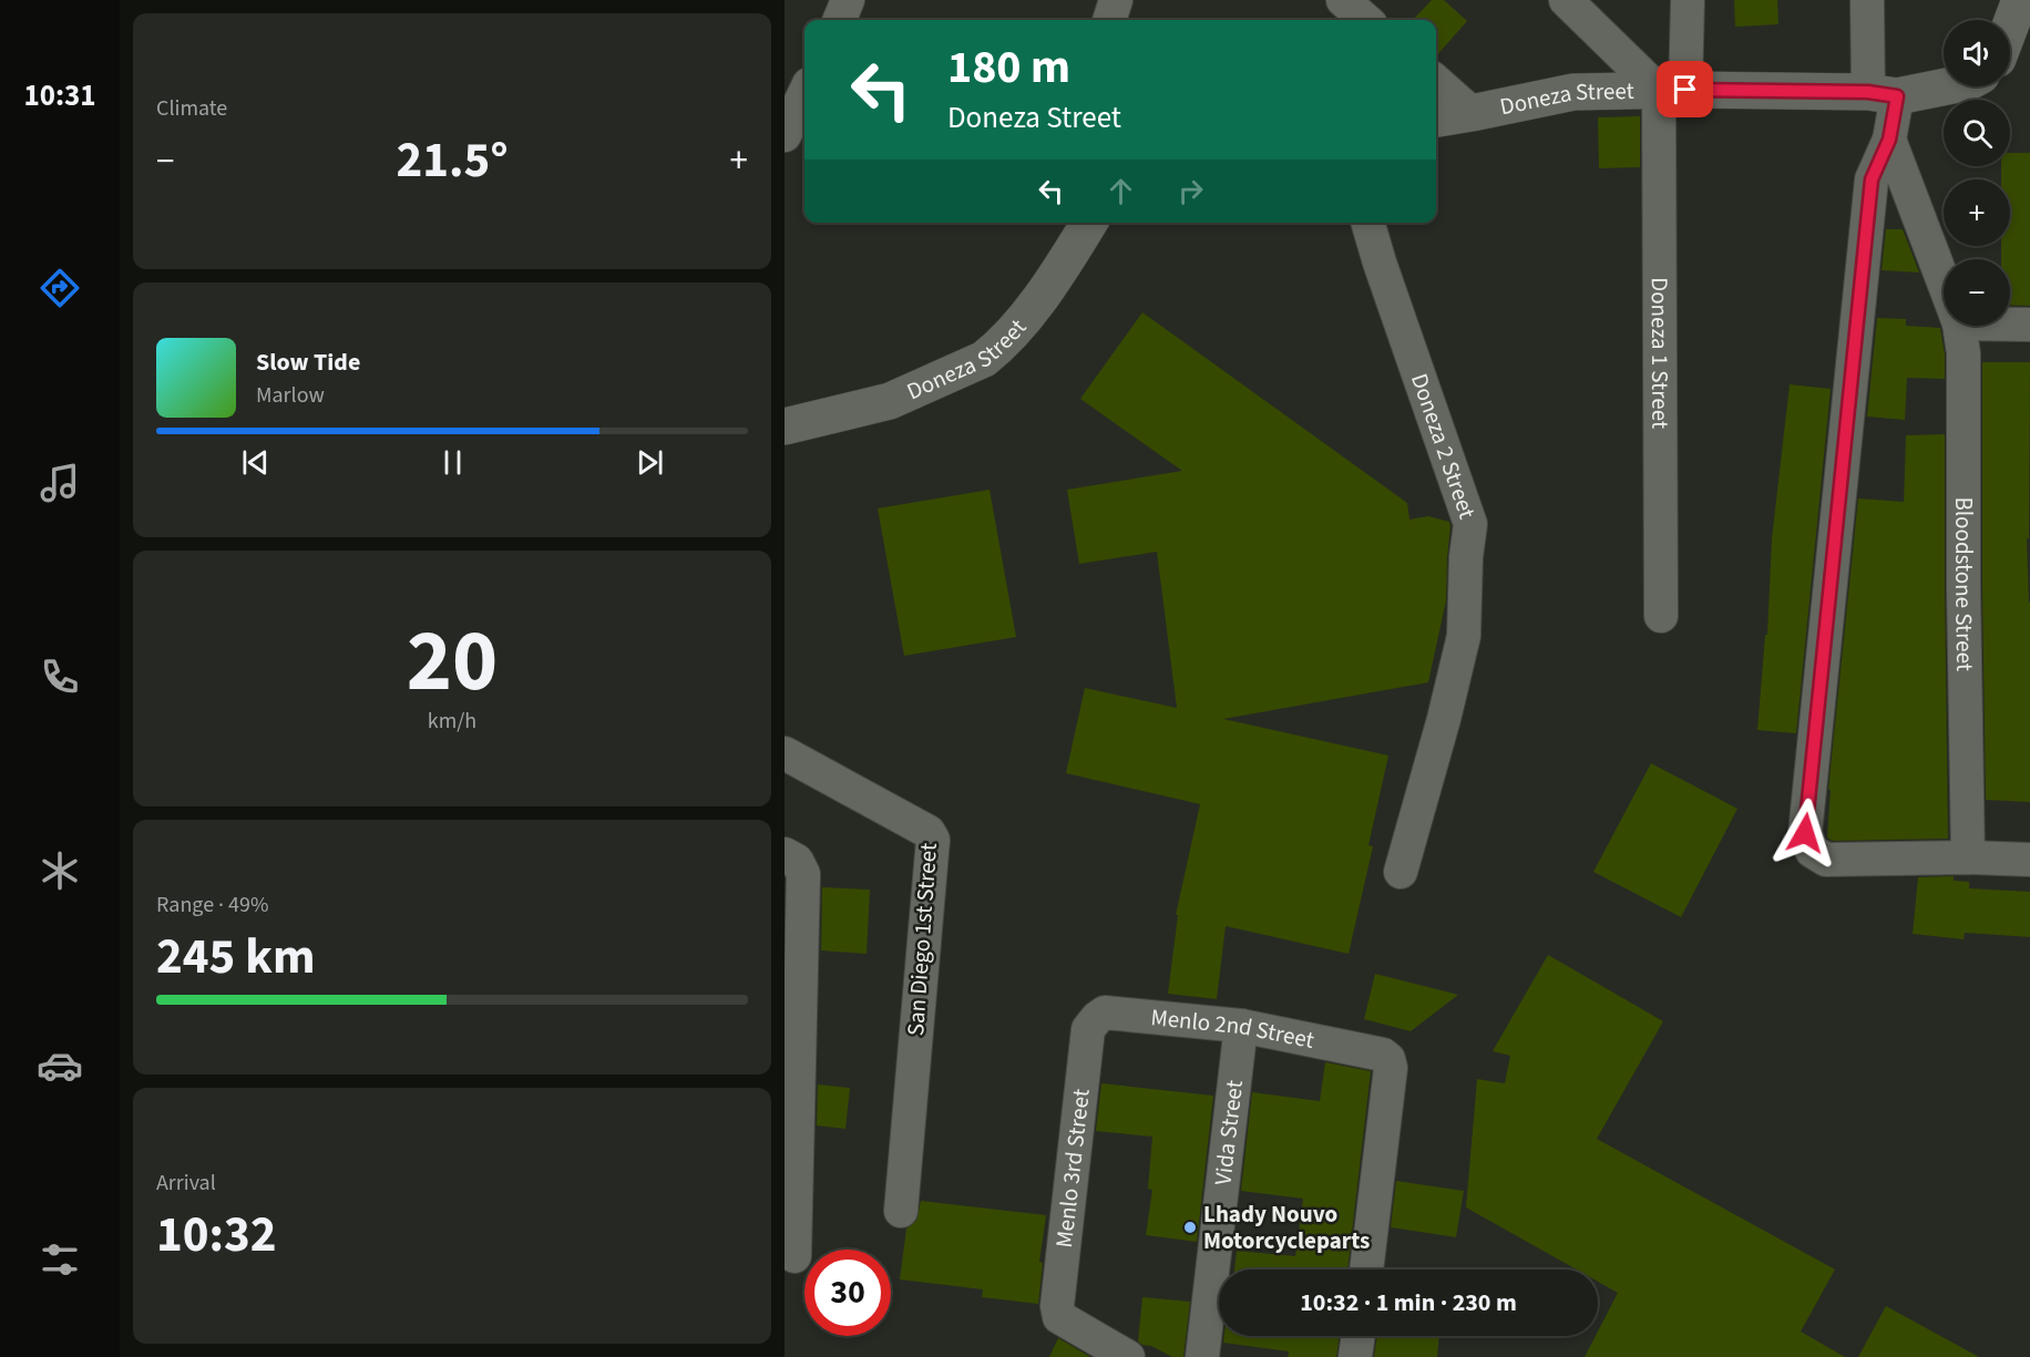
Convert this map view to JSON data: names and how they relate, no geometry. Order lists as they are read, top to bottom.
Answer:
{
  "streets": {
    "street": [
      "Doneza Street",
      "Doneza 1 Street",
      "Doneza 2 Street",
      "Bloodstone Street",
      "San Diego 1st Street",
      "Menlo 2nd Street",
      "Vida Street",
      "Menlo 3rd Street"
    ]
  },
  "crossings": [
    ["Doneza Street", "Doneza 1 Street"],
    ["Menlo 2nd Street", "Vida Street"],
    ["Menlo 2nd Street", "Menlo 3rd Street"]
  ],
  "places": ["Lhady Nouvo Motorcycleparts"],
  "page": {
    "tabs": "10:31",
    "tile": [
      "Climate",
      ["20", "km/h"],
      ["Range · 49%", "245 km"],
      ["Arrival", "10:32"]
    ],
    "map_buttons": ["+", "−"],
    "turn": ["180 m", "Doneza Street"],
    "heat": ["−", "21.5°", "+"],
    "song": ["Slow Tide", "Marlow"],
    "limit": "30",
    "trip": "10:32 · 1 min · 230 m"
  }
}
